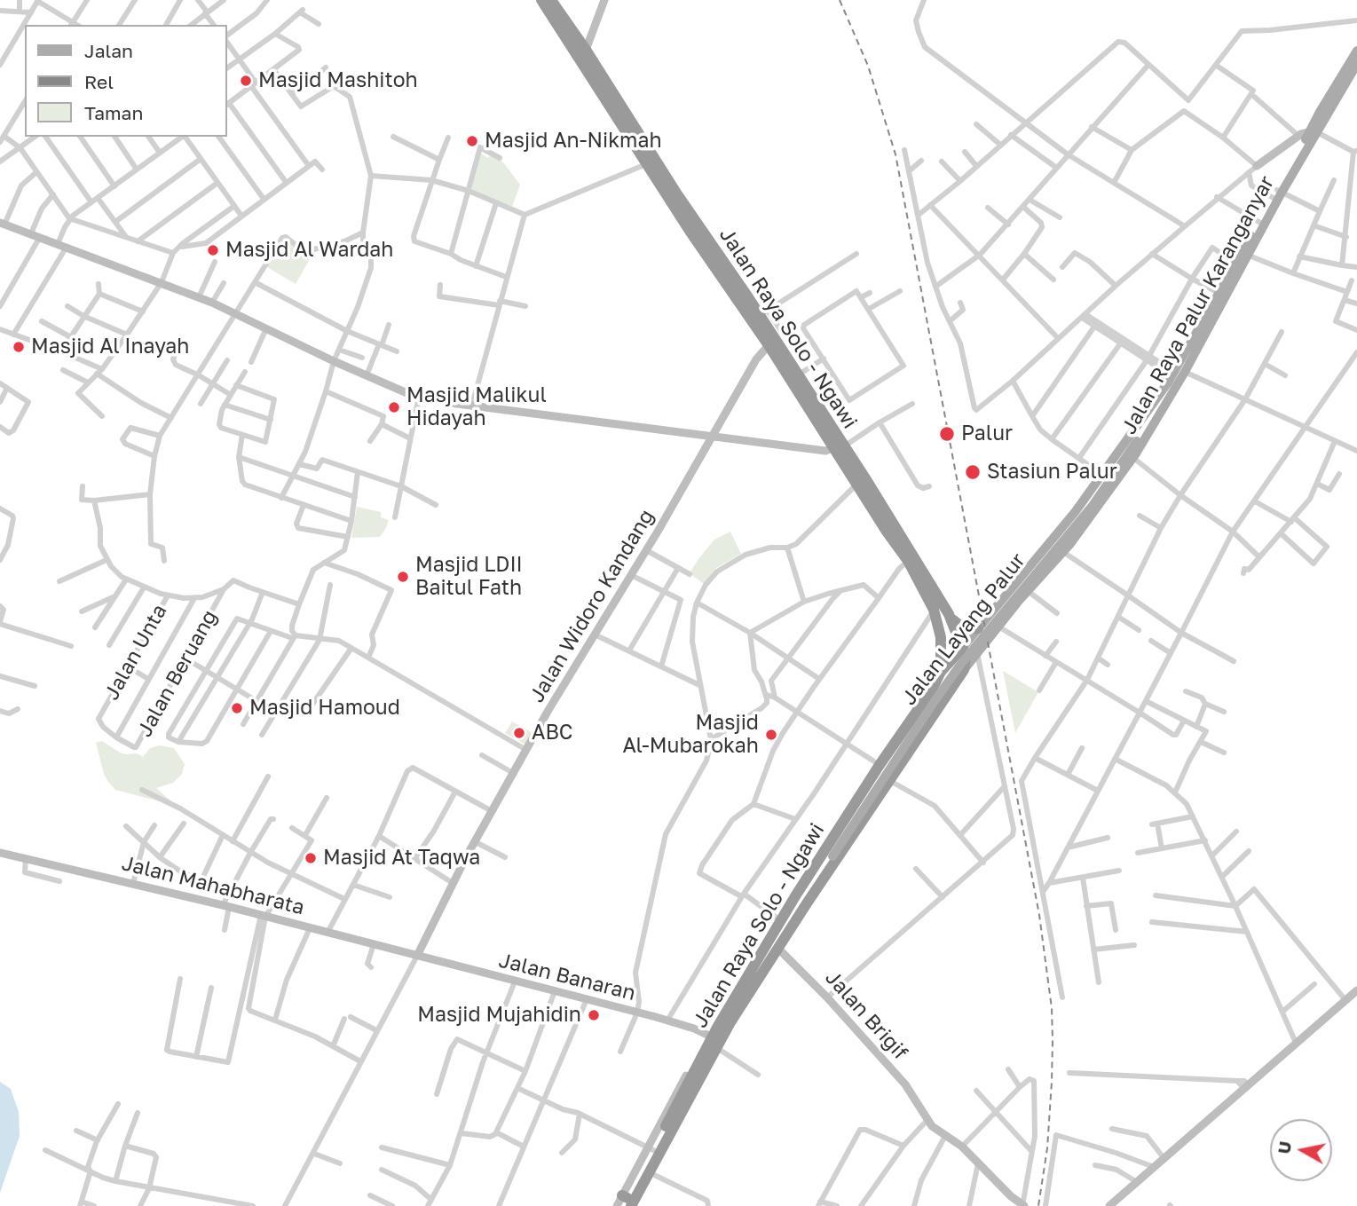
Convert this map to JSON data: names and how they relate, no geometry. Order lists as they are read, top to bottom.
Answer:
{
  "streets": {
    "highway": ["Jalan Raya Solo - Ngawi"],
    "main road": ["Jalan Raya Palur Karanganyar", "Jalan Layang Palur"],
    "street": [
      "Jalan Widoro Kandang",
      "Jalan Unta",
      "Jalan Beruang",
      "Jalan Mahabharata",
      "Jalan Banaran",
      "Jalan Brigif"
    ]
  },
  "crossings": [
    ["Jalan Raya Palur Karanganyar", "Jalan Raya Solo - Ngawi"],
    ["Jalan Raya Palur Karanganyar", "Jalan Layang Palur"],
    ["Jalan Raya Solo - Ngawi", "Jalan Widoro Kandang"],
    ["Jalan Raya Solo - Ngawi", "Jalan Layang Palur"],
    ["Jalan Raya Solo - Ngawi", "Jalan Banaran"],
    ["Jalan Raya Solo - Ngawi", "Jalan Brigif"],
    ["Jalan Widoro Kandang", "Jalan Mahabharata"],
    ["Jalan Widoro Kandang", "Jalan Banaran"],
    ["Jalan Unta", "Jalan Beruang"],
    ["Jalan Mahabharata", "Jalan Banaran"]
  ],
  "places": [
    "Masjid Mashitoh",
    "Masjid An-Nikmah",
    "Masjid Al Wardah",
    "Masjid Al Inayah",
    "Masjid Malikul Hidayah",
    "Palur",
    "Stasiun Palur",
    "Masjid LDII Baitul Fath",
    "Masjid Hamoud",
    "ABC",
    "Masjid Al-Mubarokah",
    "Masjid At Taqwa",
    "Masjid Mujahidin"
  ],
  "legend": ["Jalan", "Rel", "Taman"],
  "north": "left"
}
